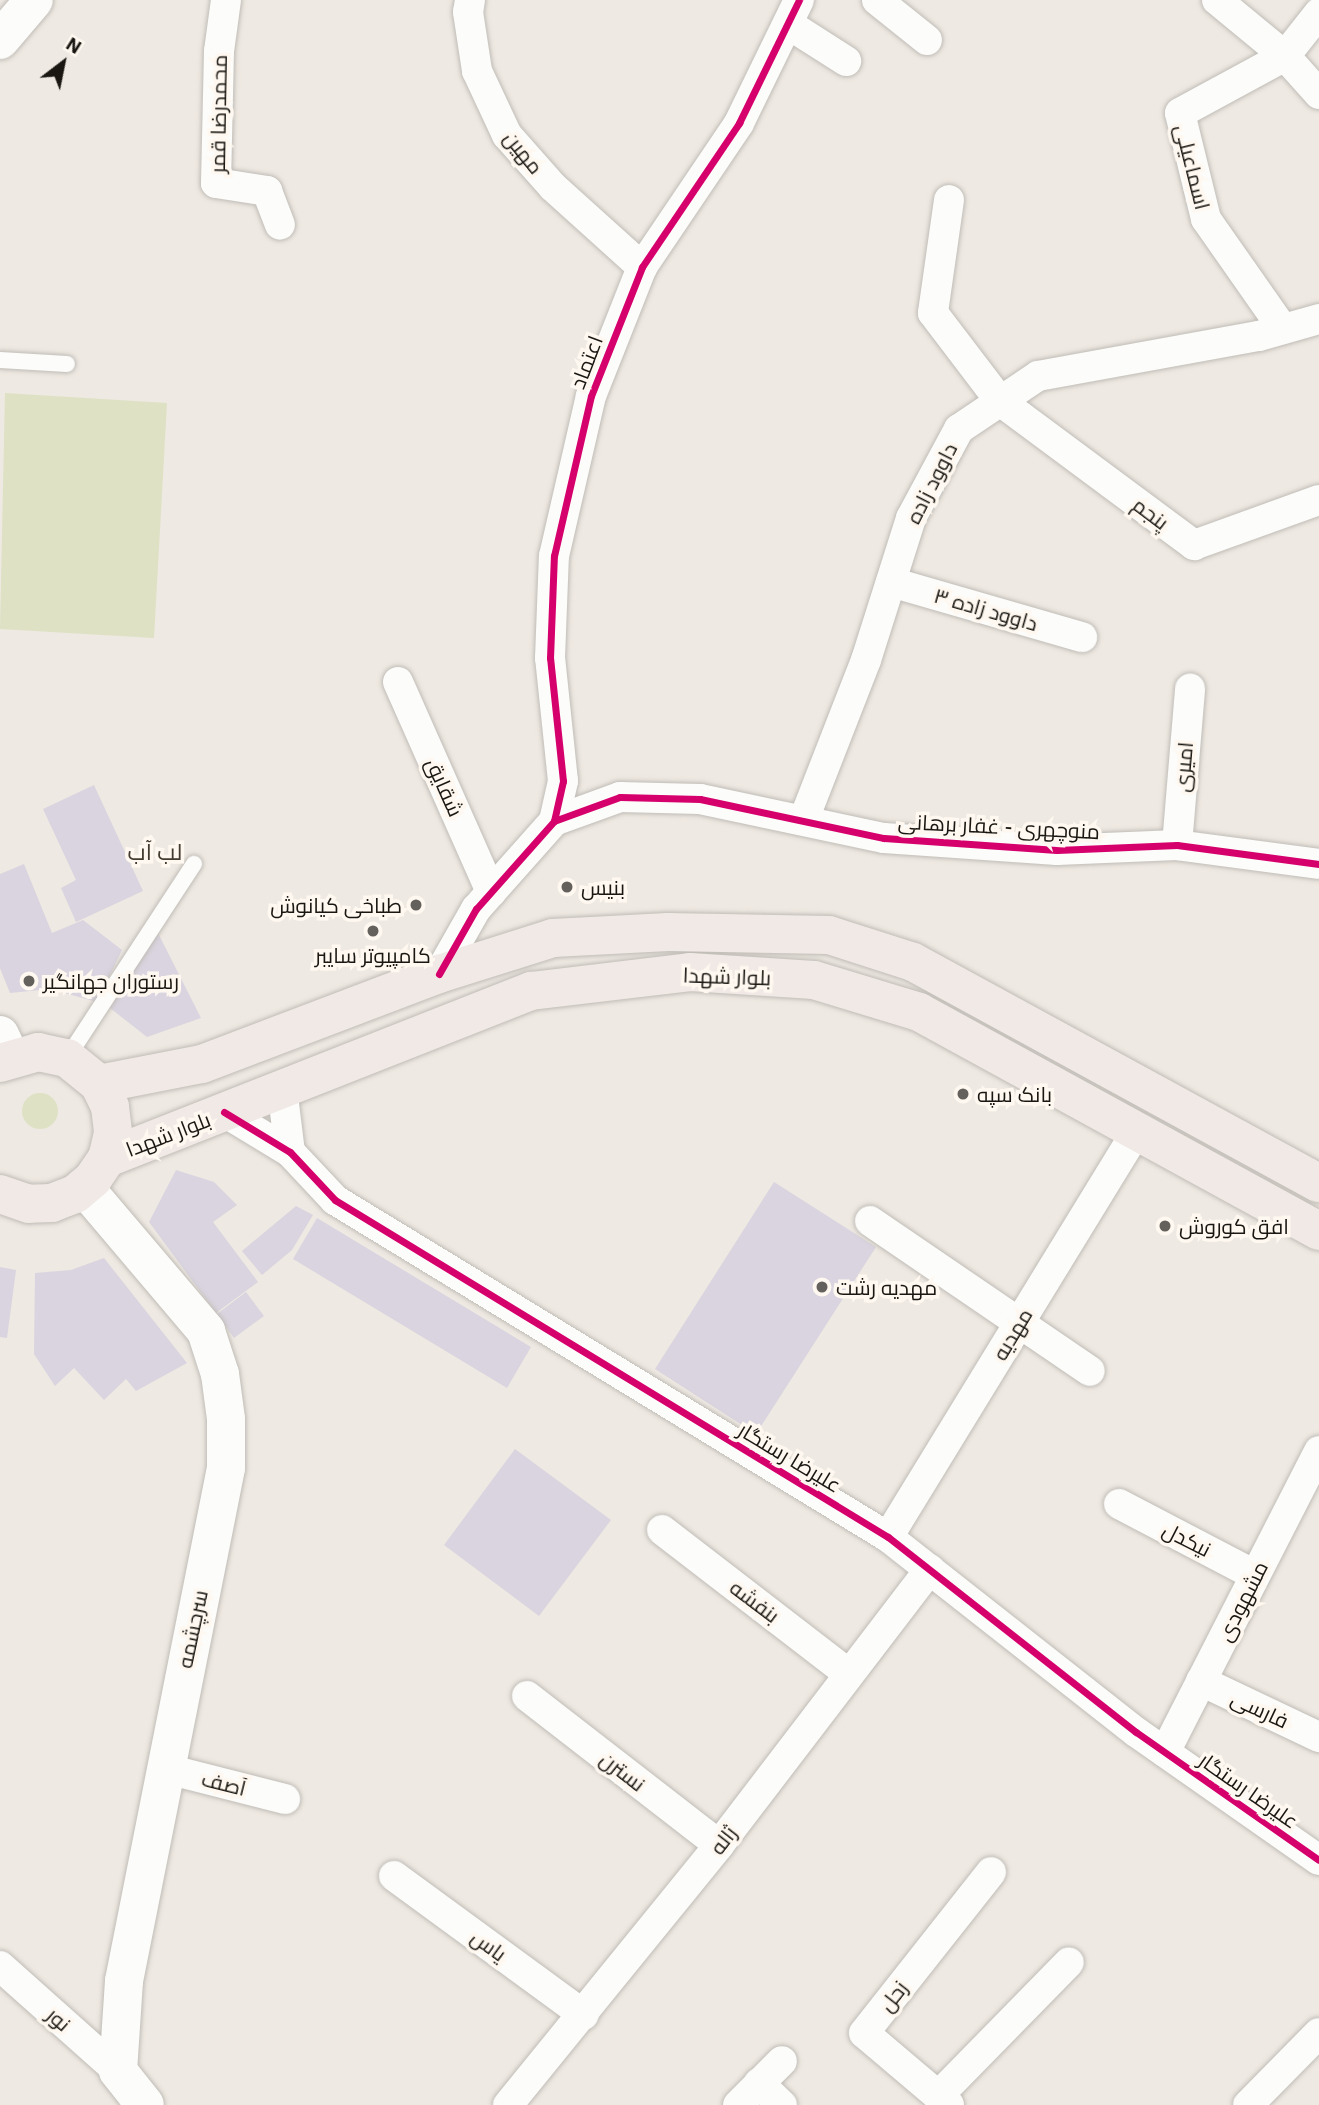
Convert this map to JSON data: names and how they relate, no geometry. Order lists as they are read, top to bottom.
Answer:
{
  "streets": {
    "main road": ["بلوار شهدا", "سرچشمه"],
    "street": [
      "محمدرضا قمر",
      "مهین",
      "اسماعیلی",
      "اعتماد",
      "داوود زاده",
      "پنجم",
      "داوود زاده ۳",
      "امیری",
      "شقایق",
      "منوچهری - غفار برهانی",
      "مهدیه",
      "علیرضا رستگار",
      "نیکدل",
      "بنفشه",
      "مشهودی",
      "فارسی",
      "نسترن",
      "آصف",
      "ژاله",
      "یاس",
      "زحل",
      "نور"
    ]
  },
  "crossings": [
    ["مهین", "اعتماد"],
    ["اسماعیلی", "داوود زاده"],
    ["اعتماد", "منوچهری - غفار برهانی"],
    ["داوود زاده", "پنجم"],
    ["داوود زاده", "داوود زاده ۳"],
    ["داوود زاده", "منوچهری - غفار برهانی"],
    ["امیری", "منوچهری - غفار برهانی"],
    ["بلوار شهدا", "مهدیه"],
    ["بلوار شهدا", "علیرضا رستگار"],
    ["مهدیه", "علیرضا رستگار"],
    ["علیرضا رستگار", "مشهودی"],
    ["علیرضا رستگار", "ژاله"],
    ["نیکدل", "مشهودی"],
    ["بنفشه", "ژاله"],
    ["مشهودی", "فارسی"],
    ["سرچشمه", "آصف"],
    ["سرچشمه", "نور"],
    ["نسترن", "ژاله"],
    ["ژاله", "یاس"]
  ],
  "districts": ["لب آب"],
  "places": [
    "بنیس",
    "طباخی کیانوش",
    "کامپیوتر سایبر",
    "رستوران جهانگیر",
    "بانک سپه",
    "افق کوروش",
    "مهدیه رشت"
  ],
  "north": "top right"
}
